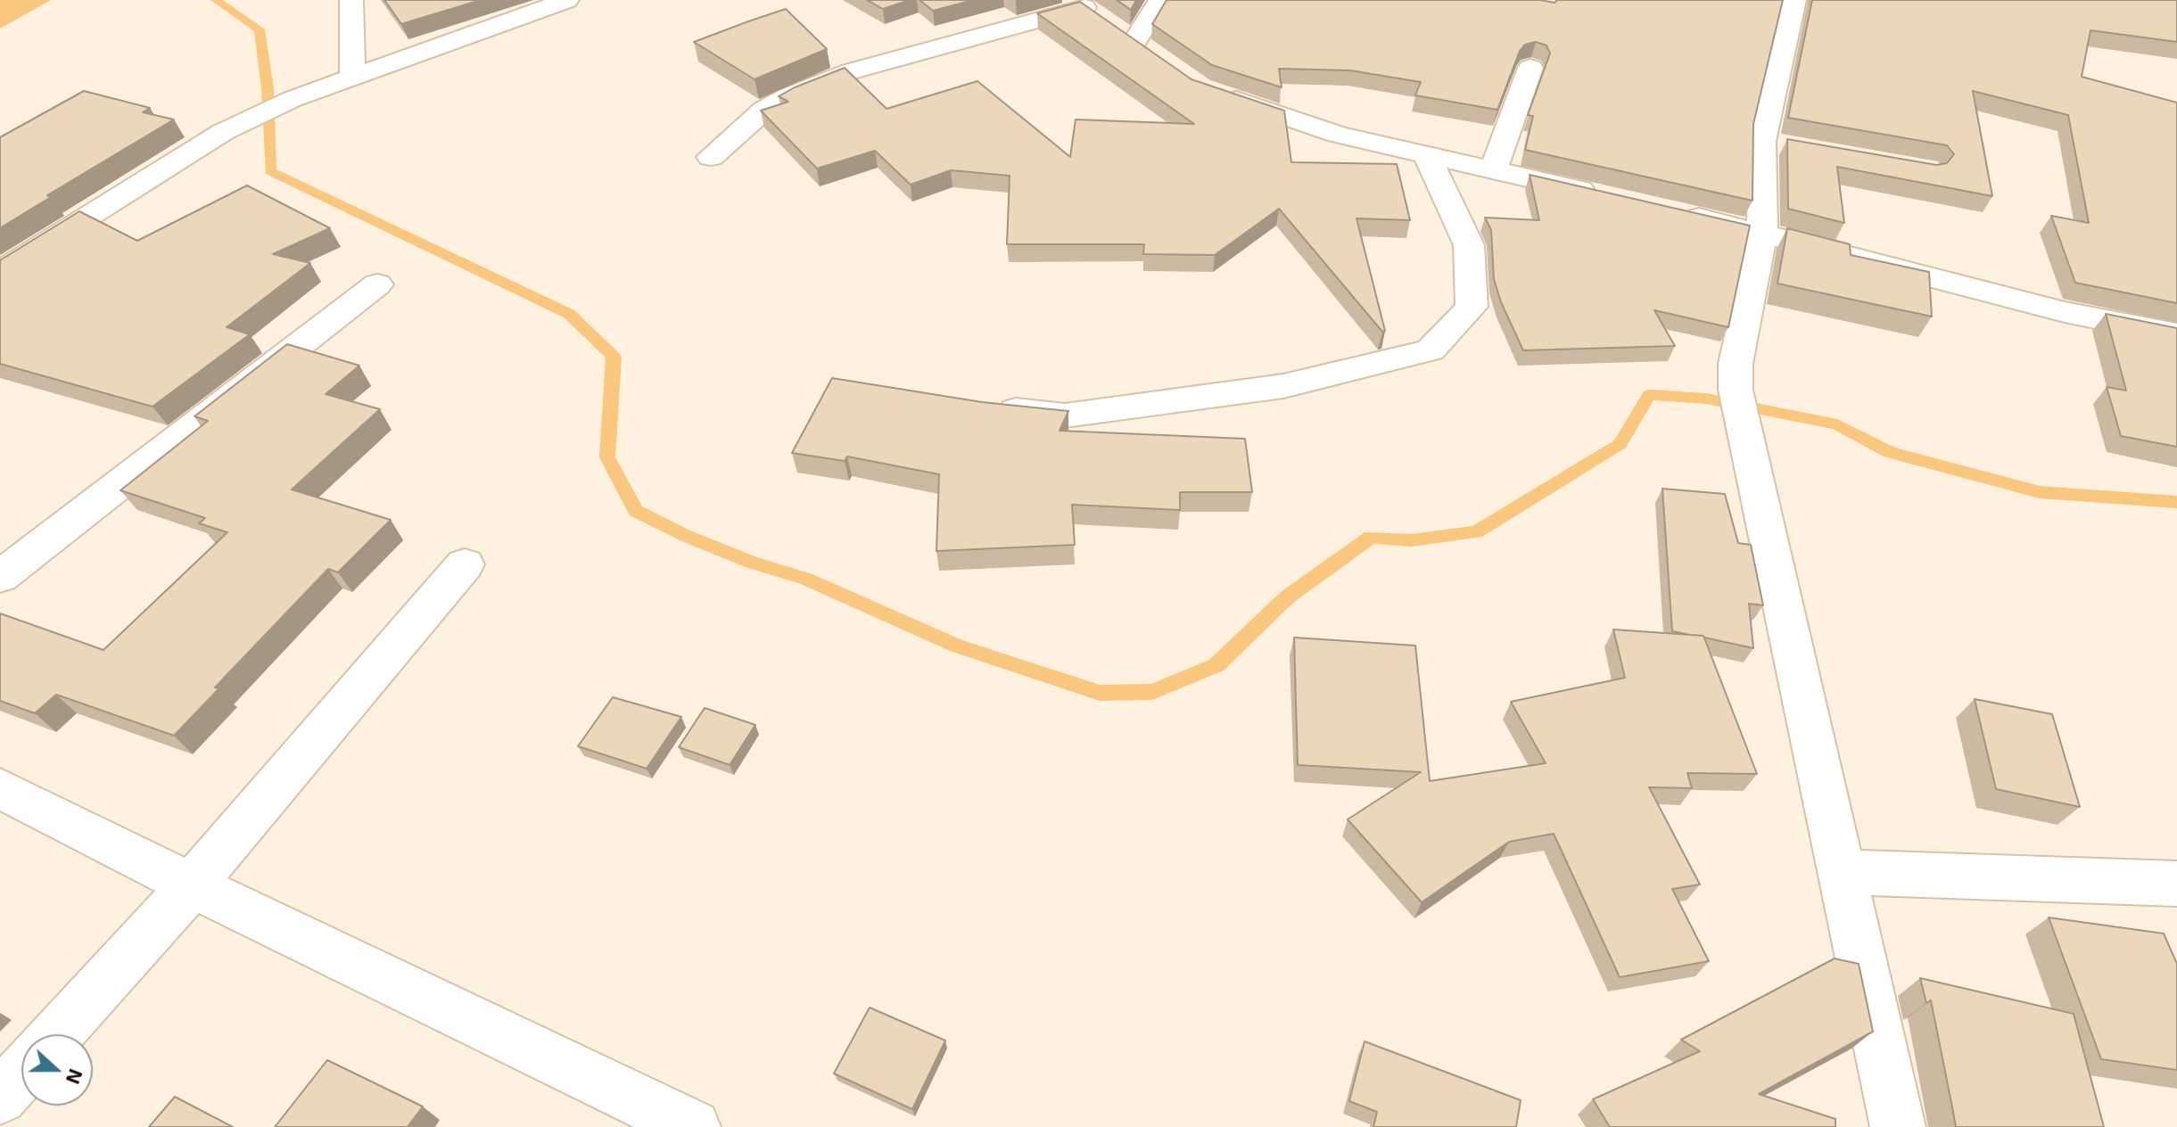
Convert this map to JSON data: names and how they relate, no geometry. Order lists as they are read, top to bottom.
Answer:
{
  "north": "right"
}
